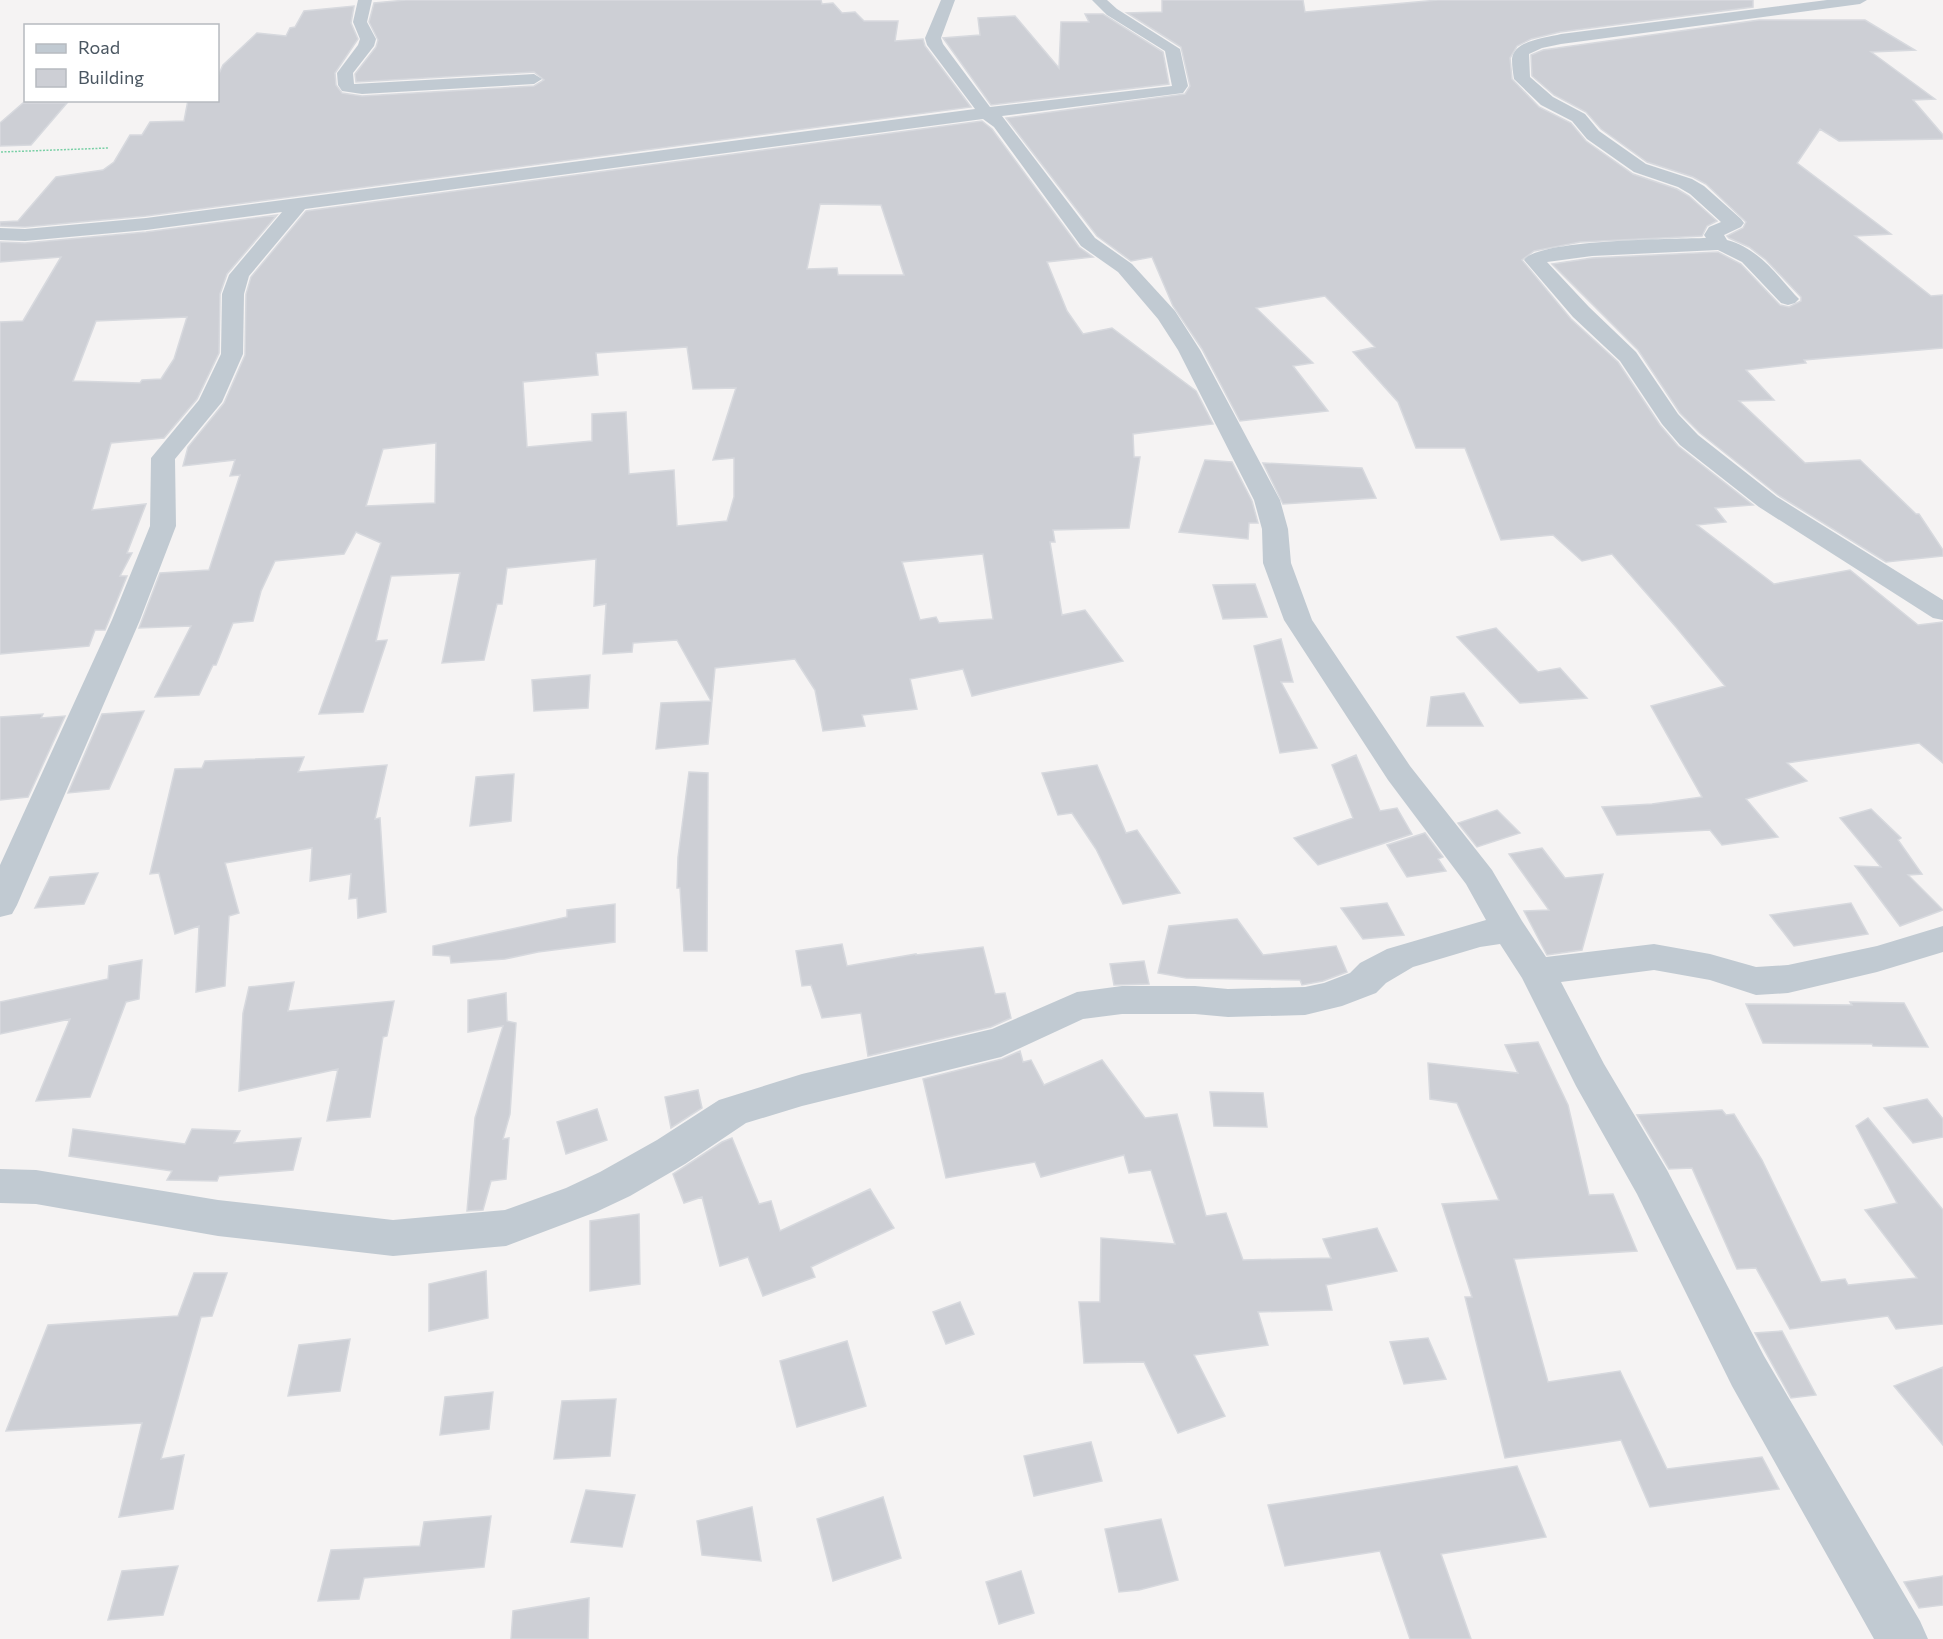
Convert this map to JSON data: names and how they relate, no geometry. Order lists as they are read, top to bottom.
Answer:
{
  "legend": ["Road", "Building"]
}
